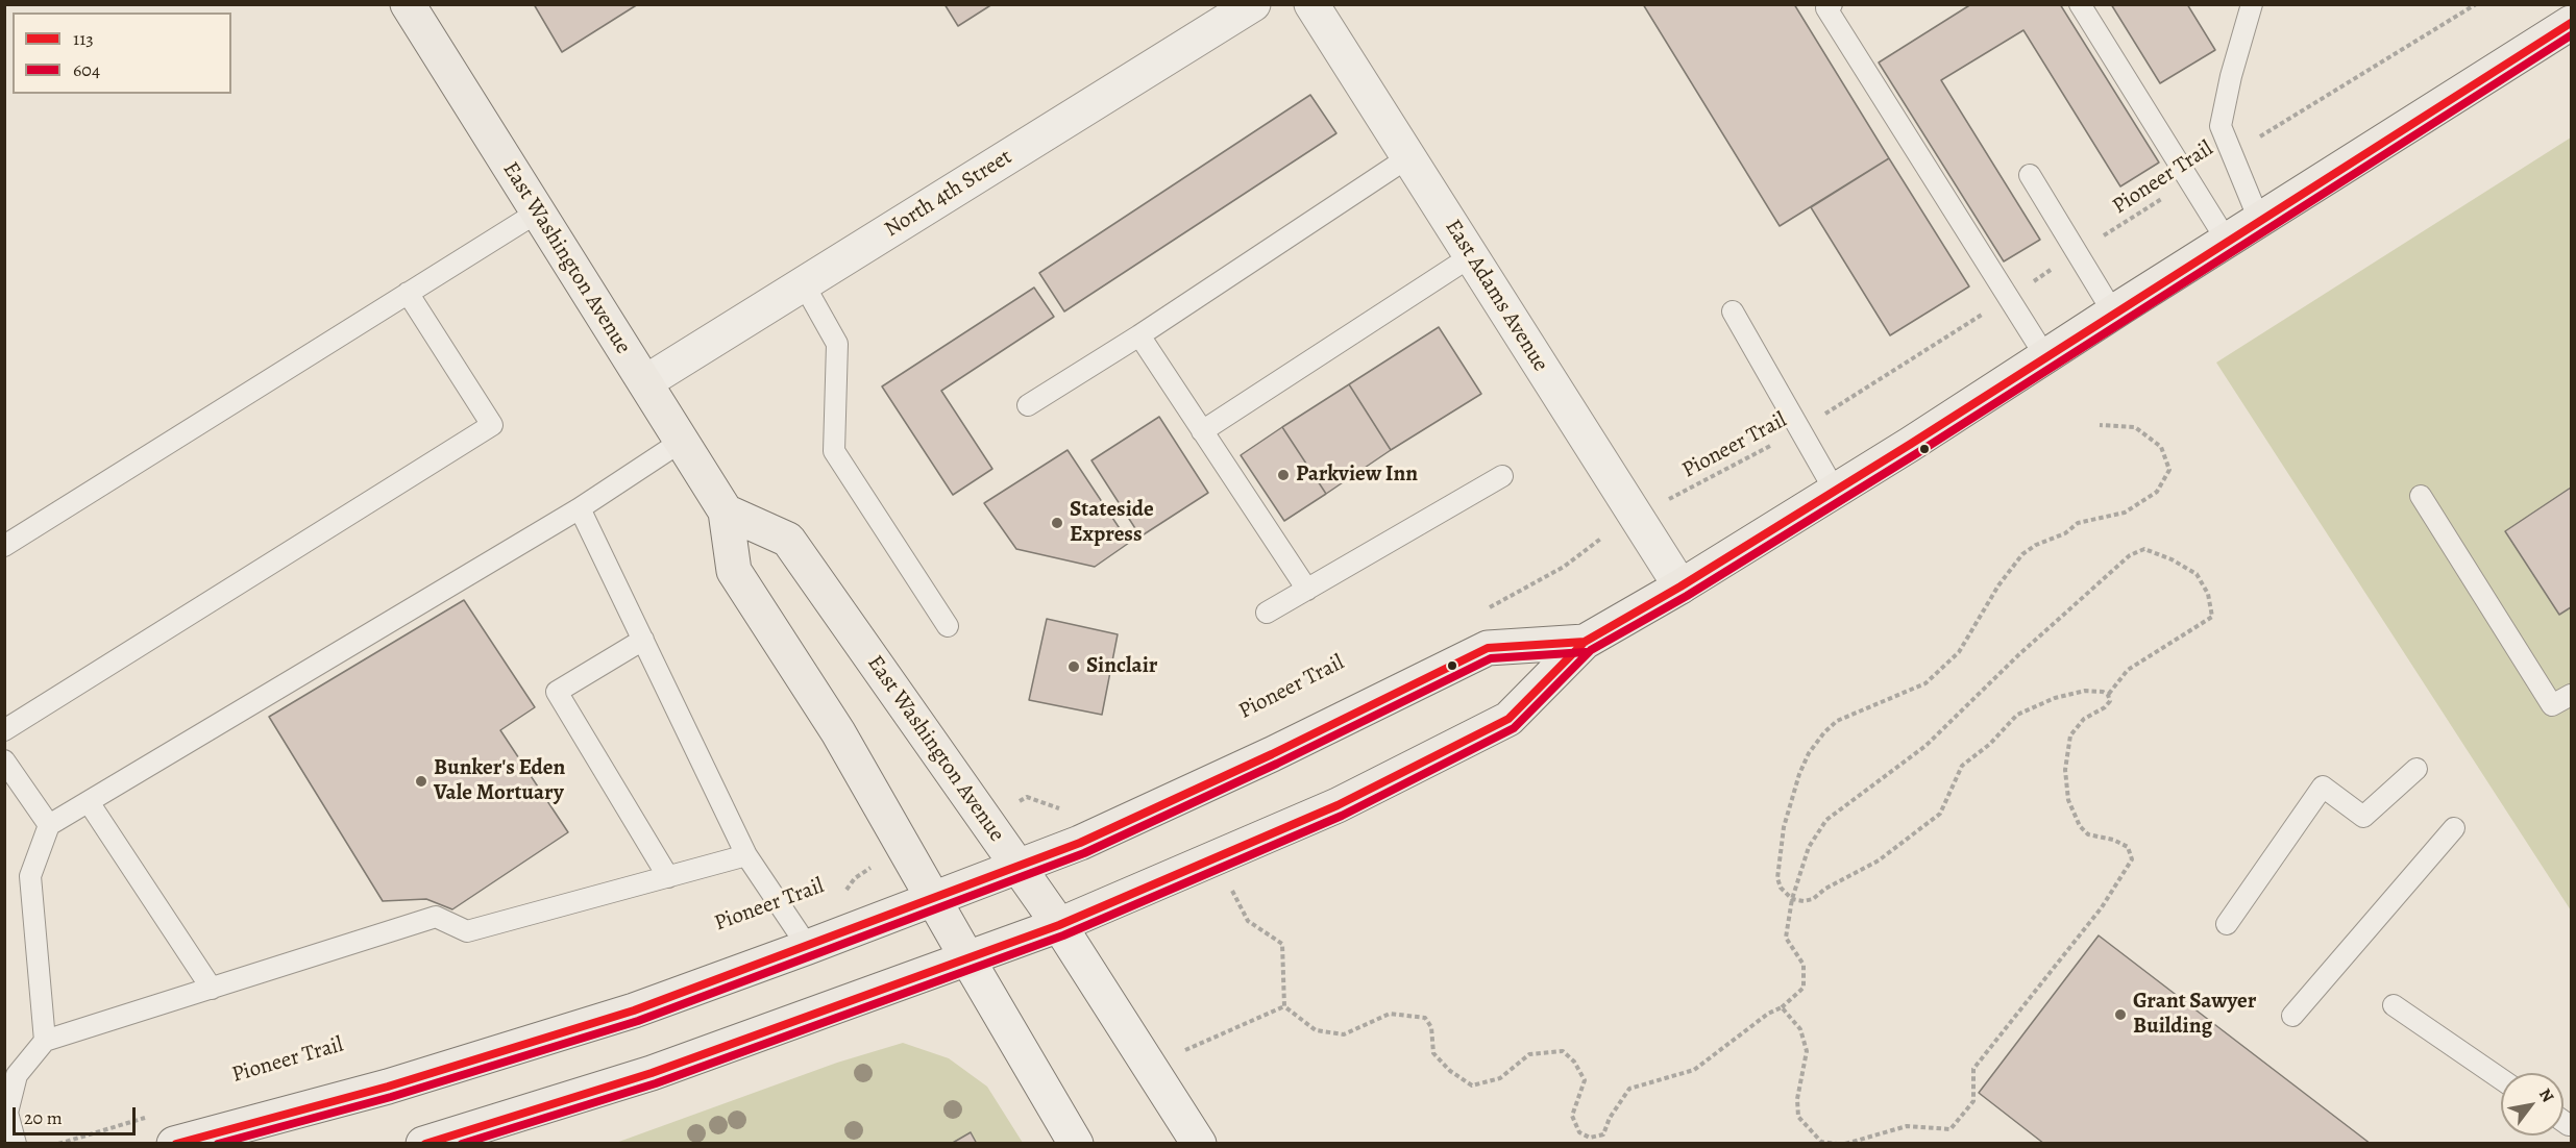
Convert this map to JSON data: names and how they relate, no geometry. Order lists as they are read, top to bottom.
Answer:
{
  "streets": {
    "main road": ["East Washington Avenue"],
    "street": ["North 4th Street", "East Adams Avenue"],
    "path": ["Pioneer Trail"]
  },
  "crossings": [
    ["Pioneer Trail", "East Washington Avenue"],
    ["Pioneer Trail", "East Adams Avenue"],
    ["North 4th Street", "East Washington Avenue"]
  ],
  "places": [
    "Parkview Inn",
    "Stateside Express",
    "Sinclair",
    "Bunker's Eden Vale Mortuary",
    "Grant Sawyer Building"
  ],
  "lines": ["transit line 113", "transit line 604"],
  "legend": ["113", "604"],
  "scale_bar": "20 m",
  "north": "top right"
}
